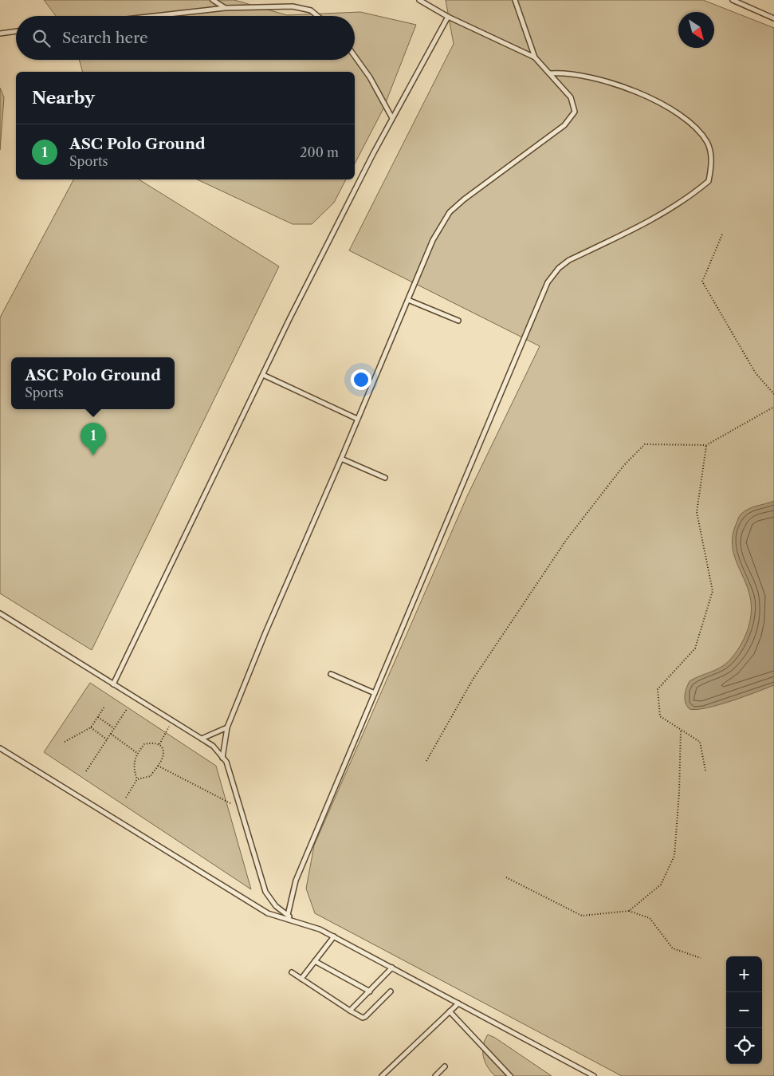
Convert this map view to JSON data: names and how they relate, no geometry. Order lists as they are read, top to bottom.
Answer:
{
  "north": "bottom right",
  "page": {
    "search": "Search here",
    "heading": "Nearby",
    "list": [
      {
        "mark": "1",
        "name": "ASC Polo Ground",
        "note": "Sports",
        "value": "200 m"
      }
    ],
    "popup": ["ASC Polo Ground", "Sports"],
    "pins": "1",
    "map_buttons": ["+", "−"]
  }
}
